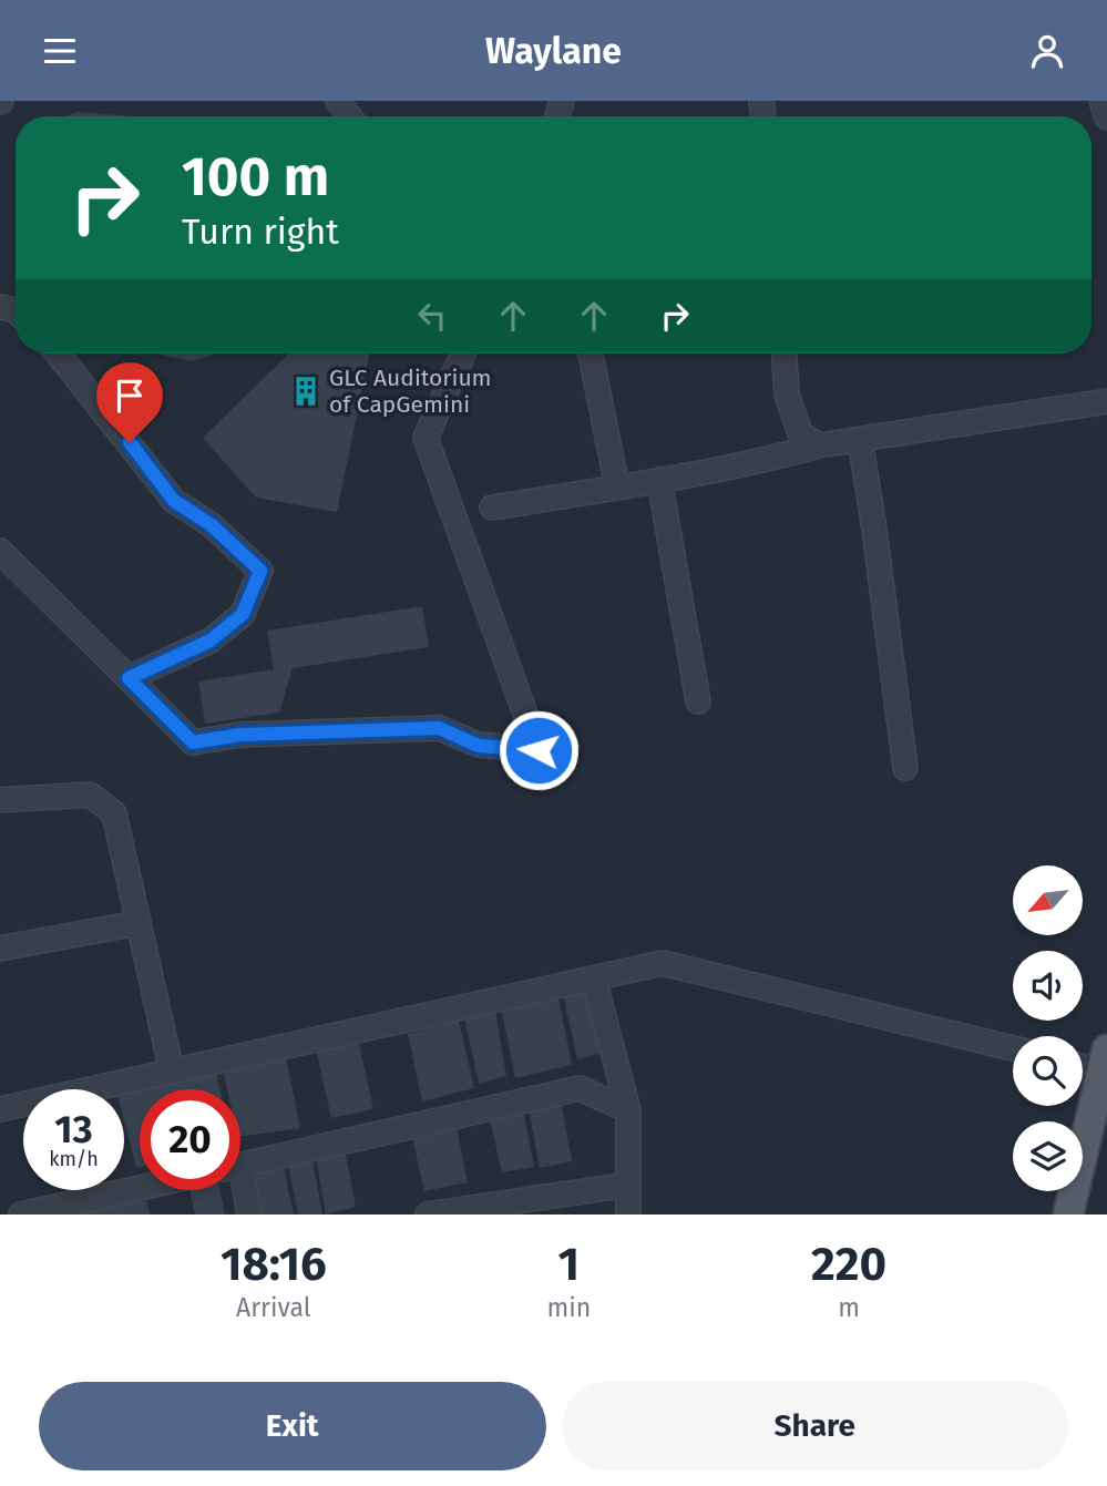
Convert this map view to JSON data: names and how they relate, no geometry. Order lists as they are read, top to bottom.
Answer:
{
  "places": {
    "building": ["GLC Auditorium of CapGemini"]
  },
  "north": "bottom left",
  "page": {
    "header": "Waylane",
    "turn": ["100 m", "Turn right"],
    "speed": "13 km/h",
    "limit": "20",
    "eta": [
      "18:16",
      "Arrival",
      "1",
      "min",
      "220",
      "m"
    ],
    "buttons": ["Exit", "Share"]
  }
}
